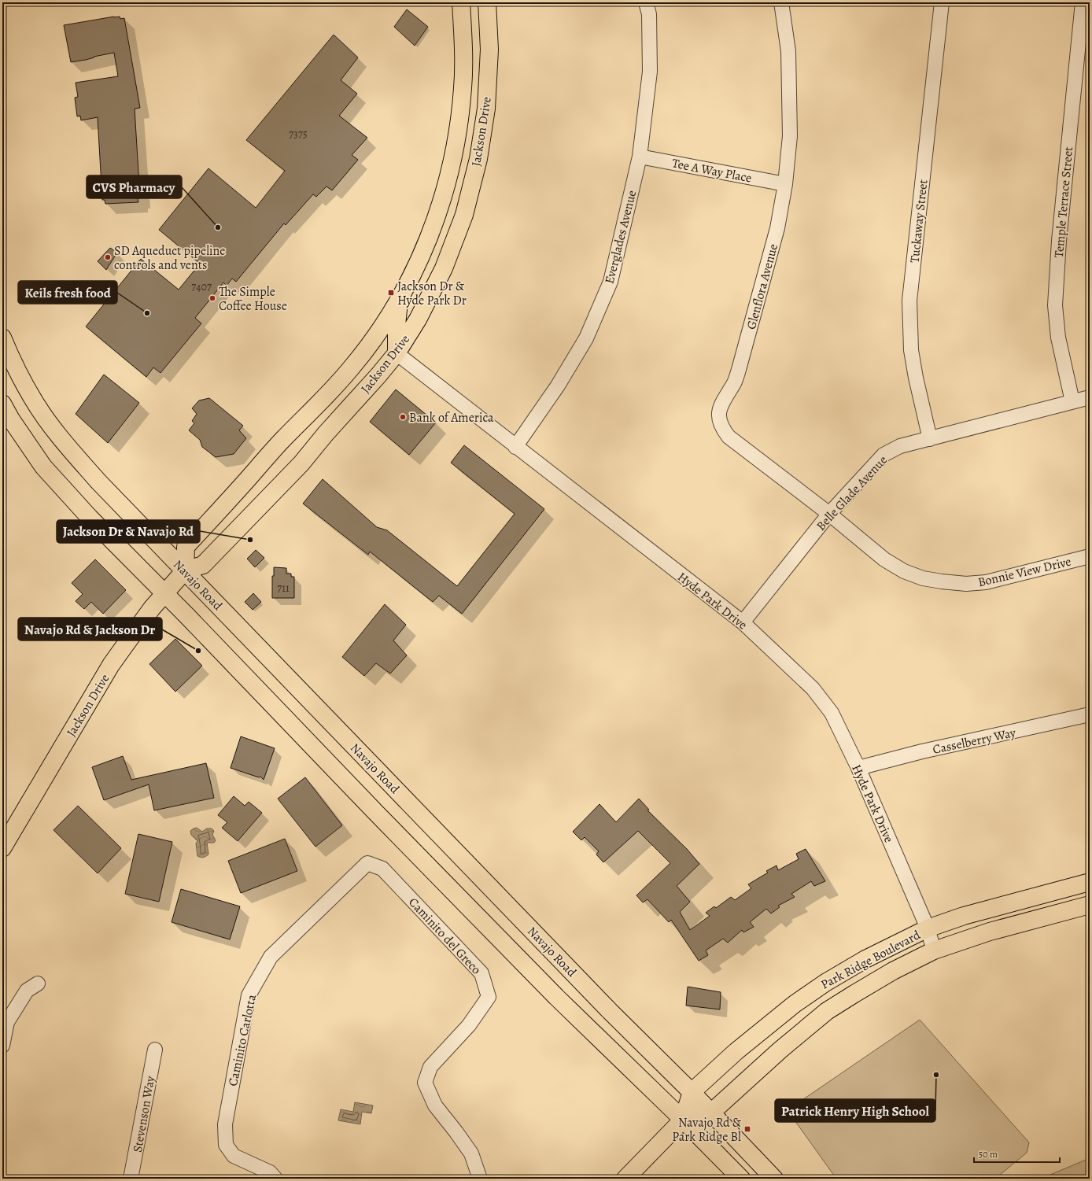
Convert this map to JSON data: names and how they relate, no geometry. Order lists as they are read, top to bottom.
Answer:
{
  "streets": {
    "main road": ["Jackson Drive", "Navajo Road", "Park Ridge Boulevard"],
    "street": [
      "Tee A Way Place",
      "Temple Terrace Street",
      "Tuckaway Street",
      "Everglades Avenue",
      "Glenflora Avenue",
      "Belle Glade Avenue",
      "Bonnie View Drive",
      "Hyde Park Drive",
      "Casselberry Way",
      "Caminito del Greco",
      "Caminito Carlotta",
      "Stevenson Way"
    ]
  },
  "crossings": [
    ["Jackson Drive", "Navajo Road"],
    ["Jackson Drive", "Hyde Park Drive"],
    ["Tee A Way Place", "Everglades Avenue"],
    ["Tee A Way Place", "Glenflora Avenue"],
    ["Temple Terrace Street", "Belle Glade Avenue"],
    ["Tuckaway Street", "Belle Glade Avenue"],
    ["Everglades Avenue", "Hyde Park Drive"],
    ["Glenflora Avenue", "Belle Glade Avenue"],
    ["Glenflora Avenue", "Bonnie View Drive"],
    ["Belle Glade Avenue", "Bonnie View Drive"],
    ["Belle Glade Avenue", "Hyde Park Drive"],
    ["Navajo Road", "Park Ridge Boulevard"],
    ["Hyde Park Drive", "Casselberry Way"],
    ["Hyde Park Drive", "Park Ridge Boulevard"],
    ["Caminito del Greco", "Caminito Carlotta"]
  ],
  "places": {
    "other": [
      "CVS Pharmacy",
      "SD Aqueduct pipeline controls and vents",
      "The Simple Coffee House",
      "Keils fresh food",
      "Bank of America",
      "Jackson Dr & Navajo Rd",
      "Navajo Rd & Jackson Dr",
      "Patrick Henry High School"
    ],
    "transit": ["Jackson Dr & Hyde Park Dr", "Navajo Rd & Park Ridge Bl"]
  },
  "house_numbers": ["7375", "7407", "711"],
  "scale_bar": "50 m"
}
